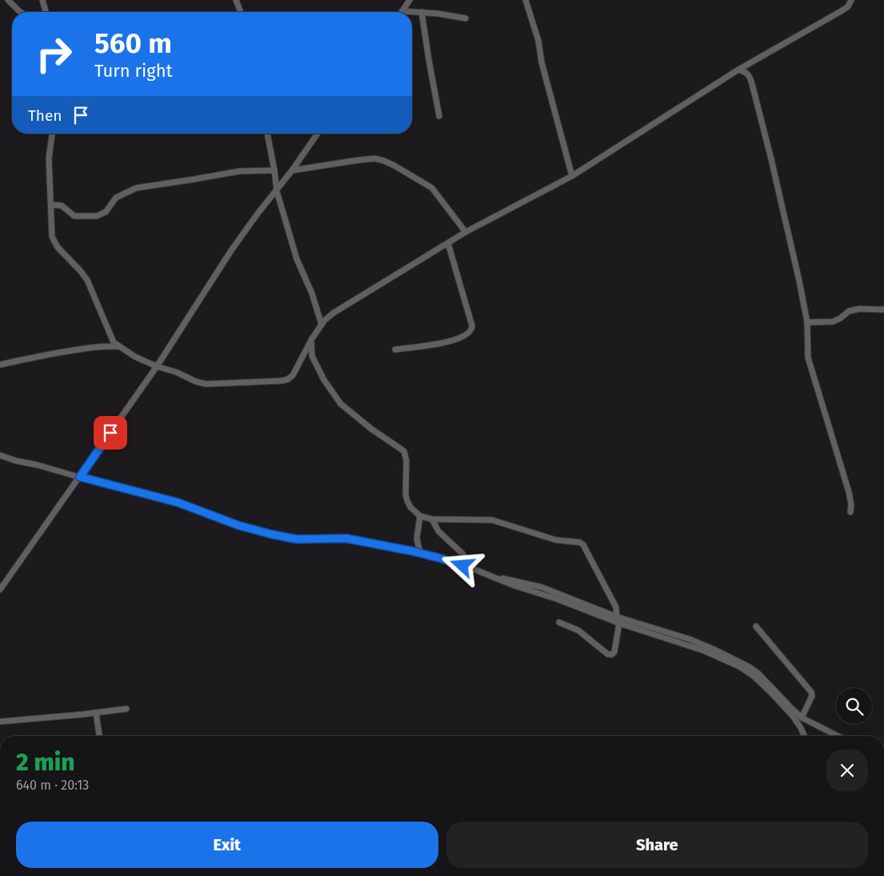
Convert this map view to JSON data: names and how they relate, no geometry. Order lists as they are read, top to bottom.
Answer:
{
  "page": {
    "turn": ["560 m", "Turn right"],
    "then": "Then",
    "heading": ["2 min", "640 m · 20:13"],
    "buttons": ["Exit", "Share"]
  }
}
